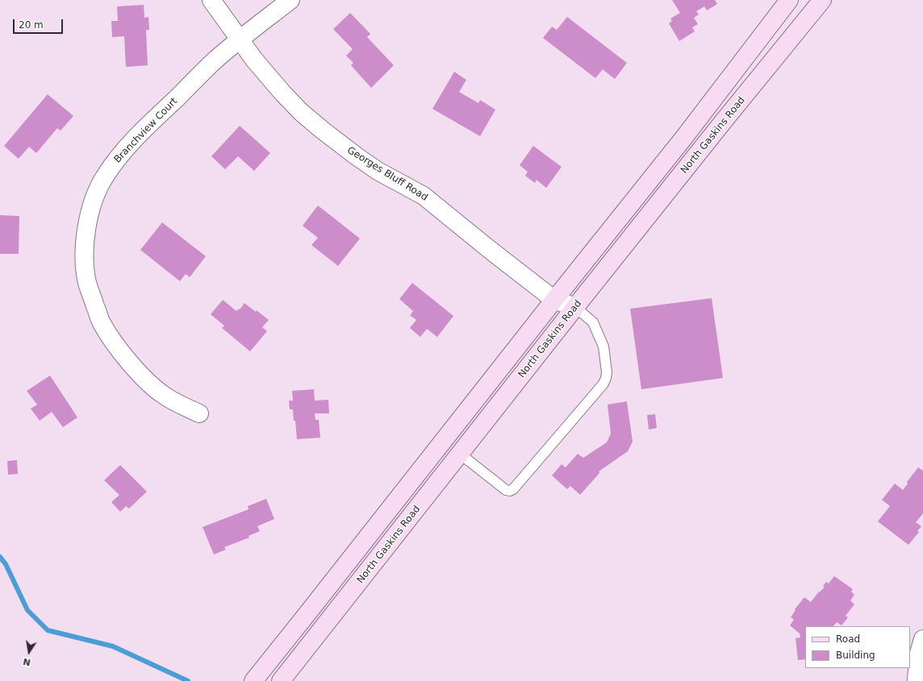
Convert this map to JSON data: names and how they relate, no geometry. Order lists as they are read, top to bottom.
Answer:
{
  "streets": {
    "main road": ["North Gaskins Road"],
    "street": ["Branchview Court", "Georges Bluff Road"]
  },
  "crossings": [
    ["Branchview Court", "Georges Bluff Road"],
    ["North Gaskins Road", "Georges Bluff Road"]
  ],
  "legend": ["Road", "Building"],
  "scale_bar": "20 m",
  "north": "bottom"
}
